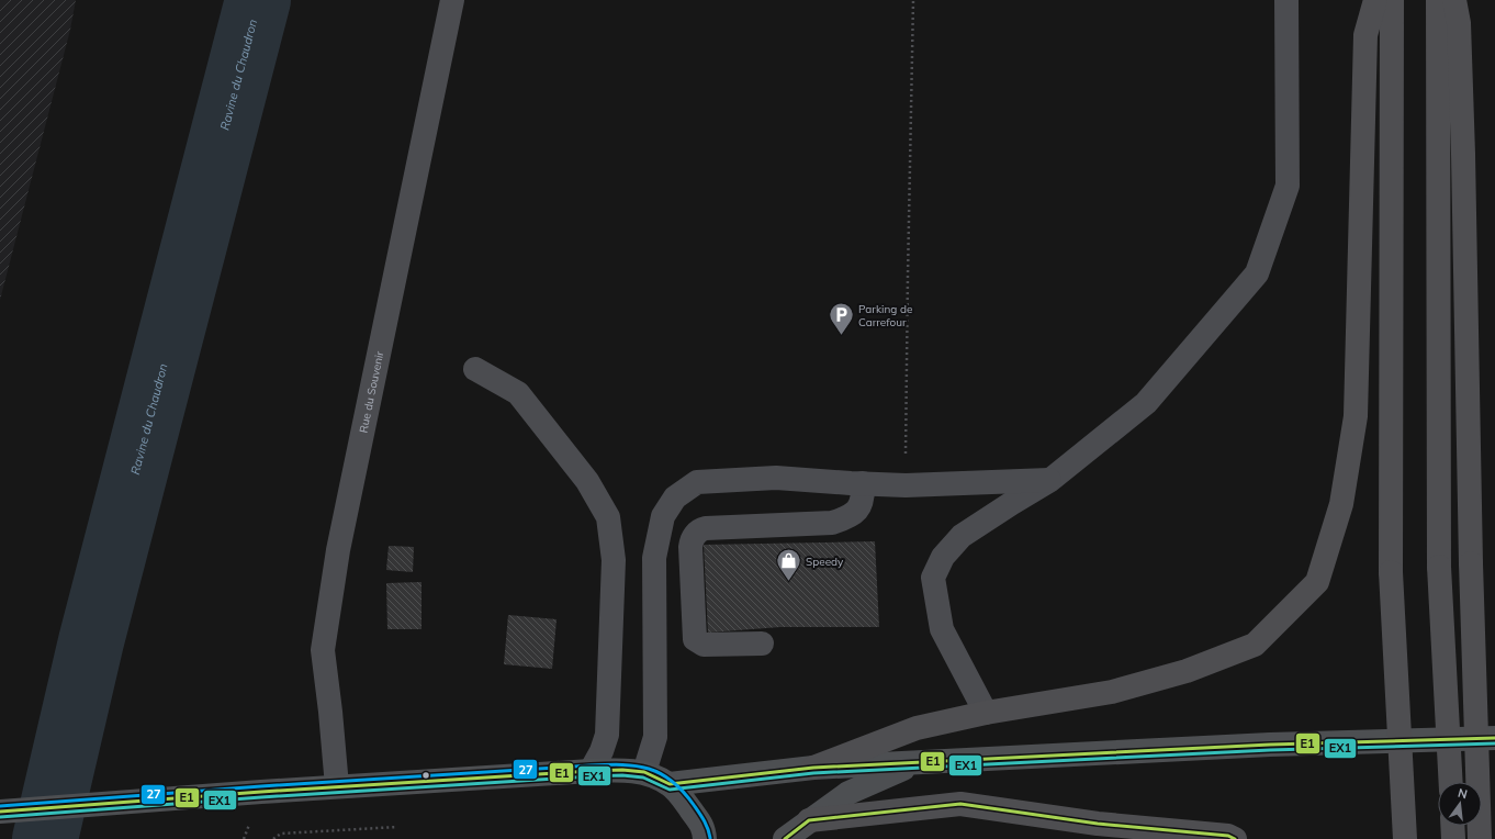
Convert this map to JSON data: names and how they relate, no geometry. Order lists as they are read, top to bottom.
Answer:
{
  "streets": {
    "lane": ["Rue du Souvenir"]
  },
  "water": ["Ravine du Chaudron"],
  "places": {
    "parking": ["Parking de Carrefour"],
    "shop": ["Speedy"]
  },
  "lines": ["transit line E1", "transit line EX1", "transit line 27"],
  "north": "top"
}
